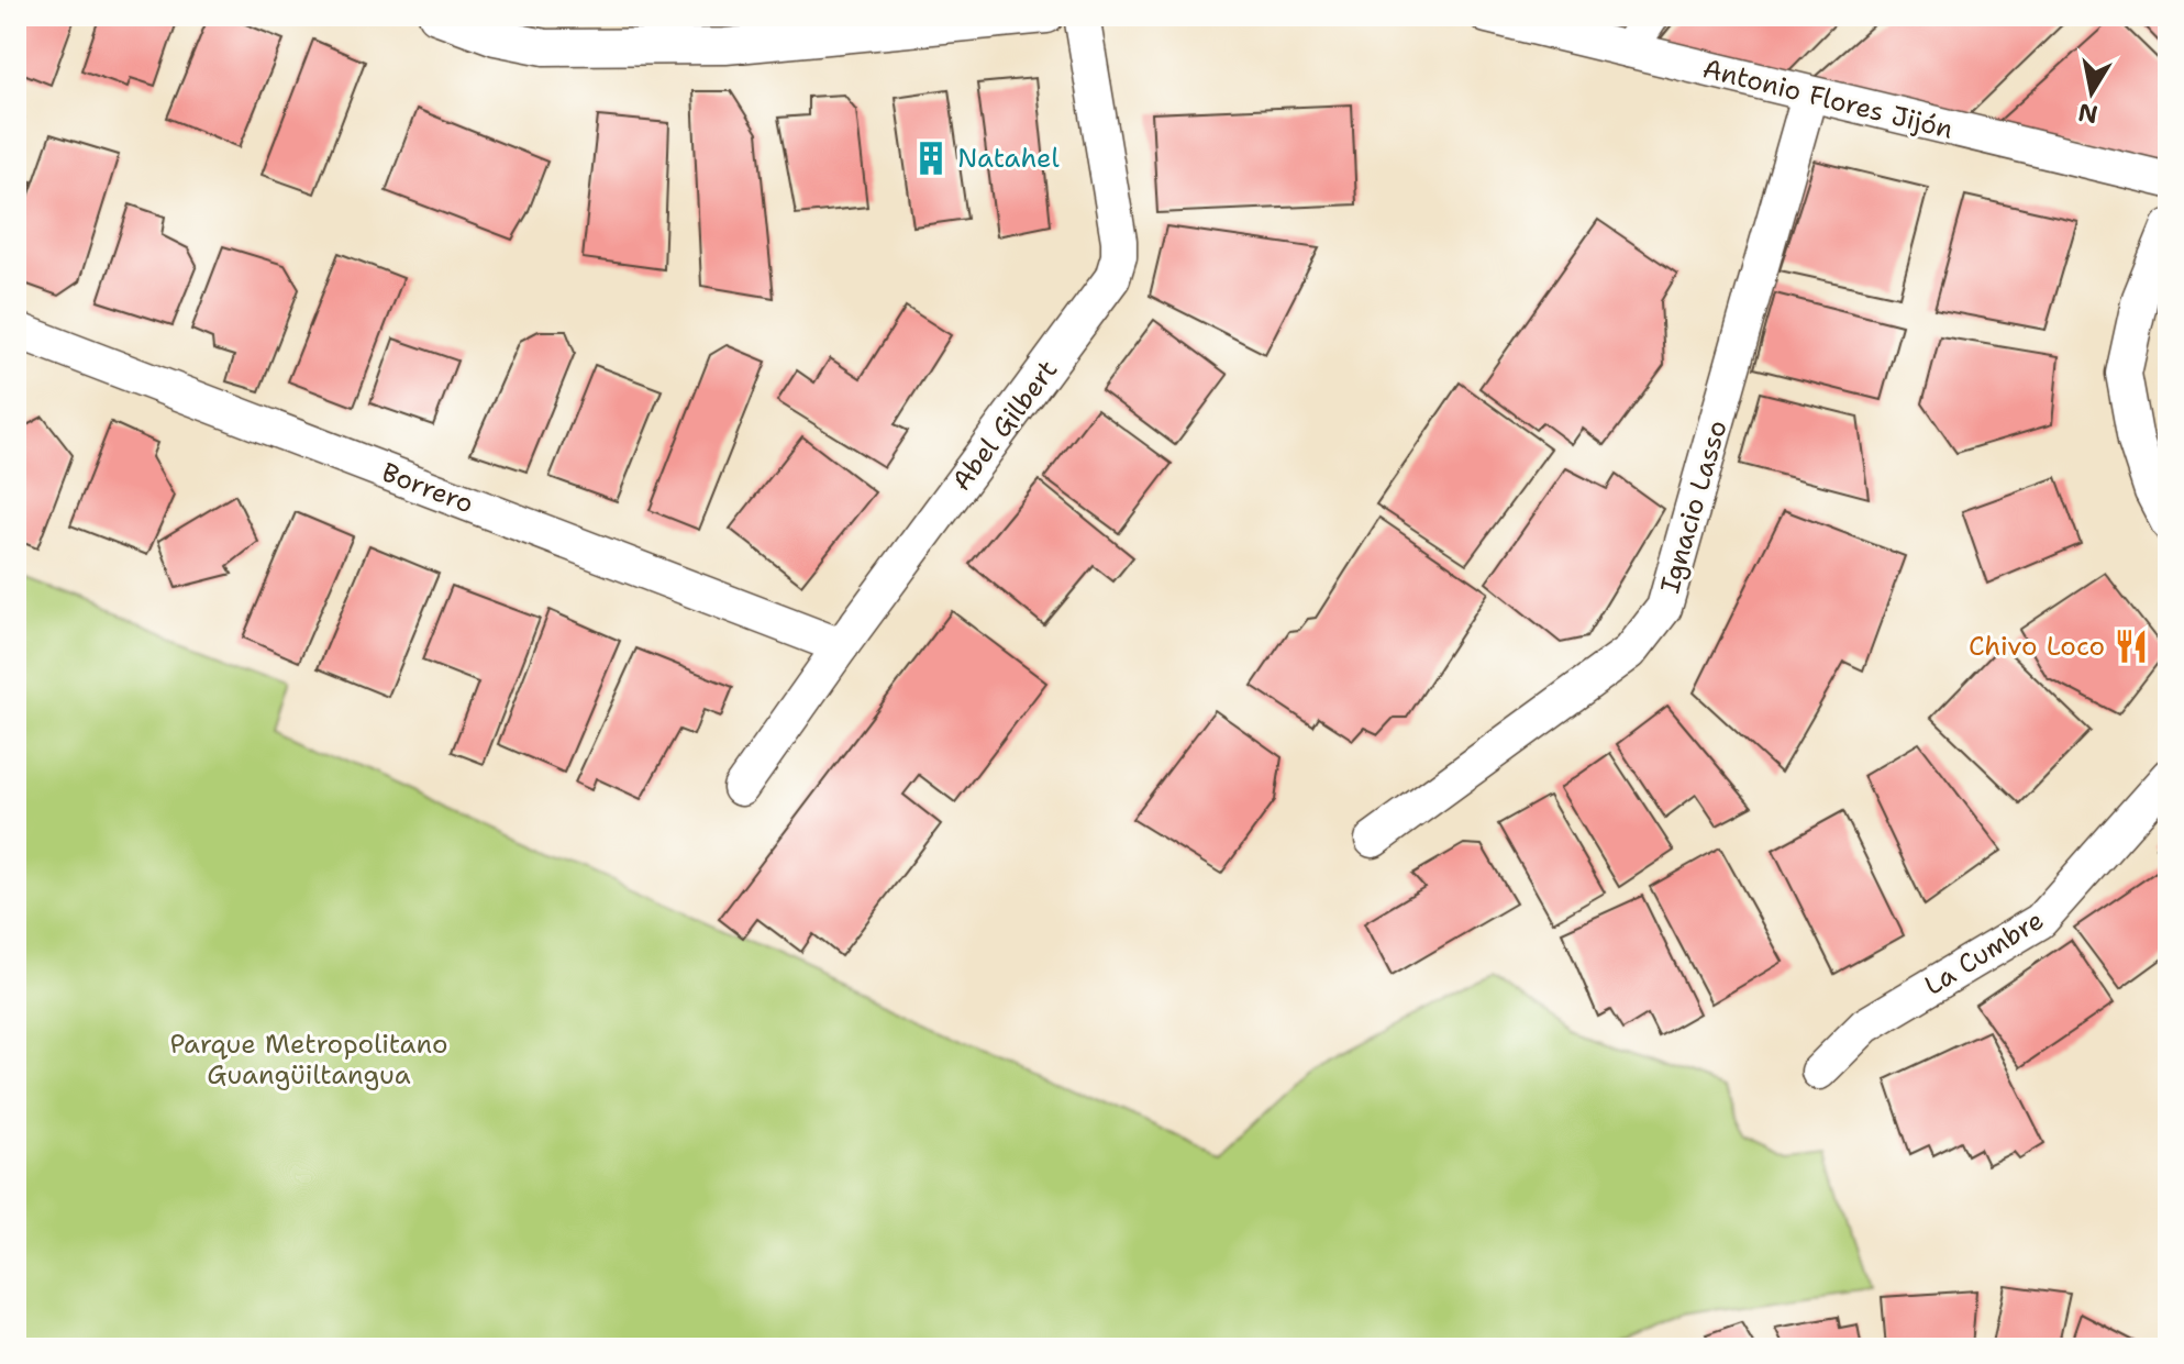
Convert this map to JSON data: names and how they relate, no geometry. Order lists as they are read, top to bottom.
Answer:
{
  "streets": {
    "street": [
      "Antonio Flores Jijón",
      "Abel Gilbert",
      "Borrero",
      "Ignacio Lasso",
      "La Cumbre"
    ]
  },
  "crossings": [
    ["Antonio Flores Jijón", "Ignacio Lasso"],
    ["Abel Gilbert", "Borrero"]
  ],
  "parks": ["Parque Metropolitano Guangüiltangua"],
  "places": {
    "building": ["Natahel"],
    "restaurant": ["Chivo Loco"]
  },
  "north": "bottom"
}
